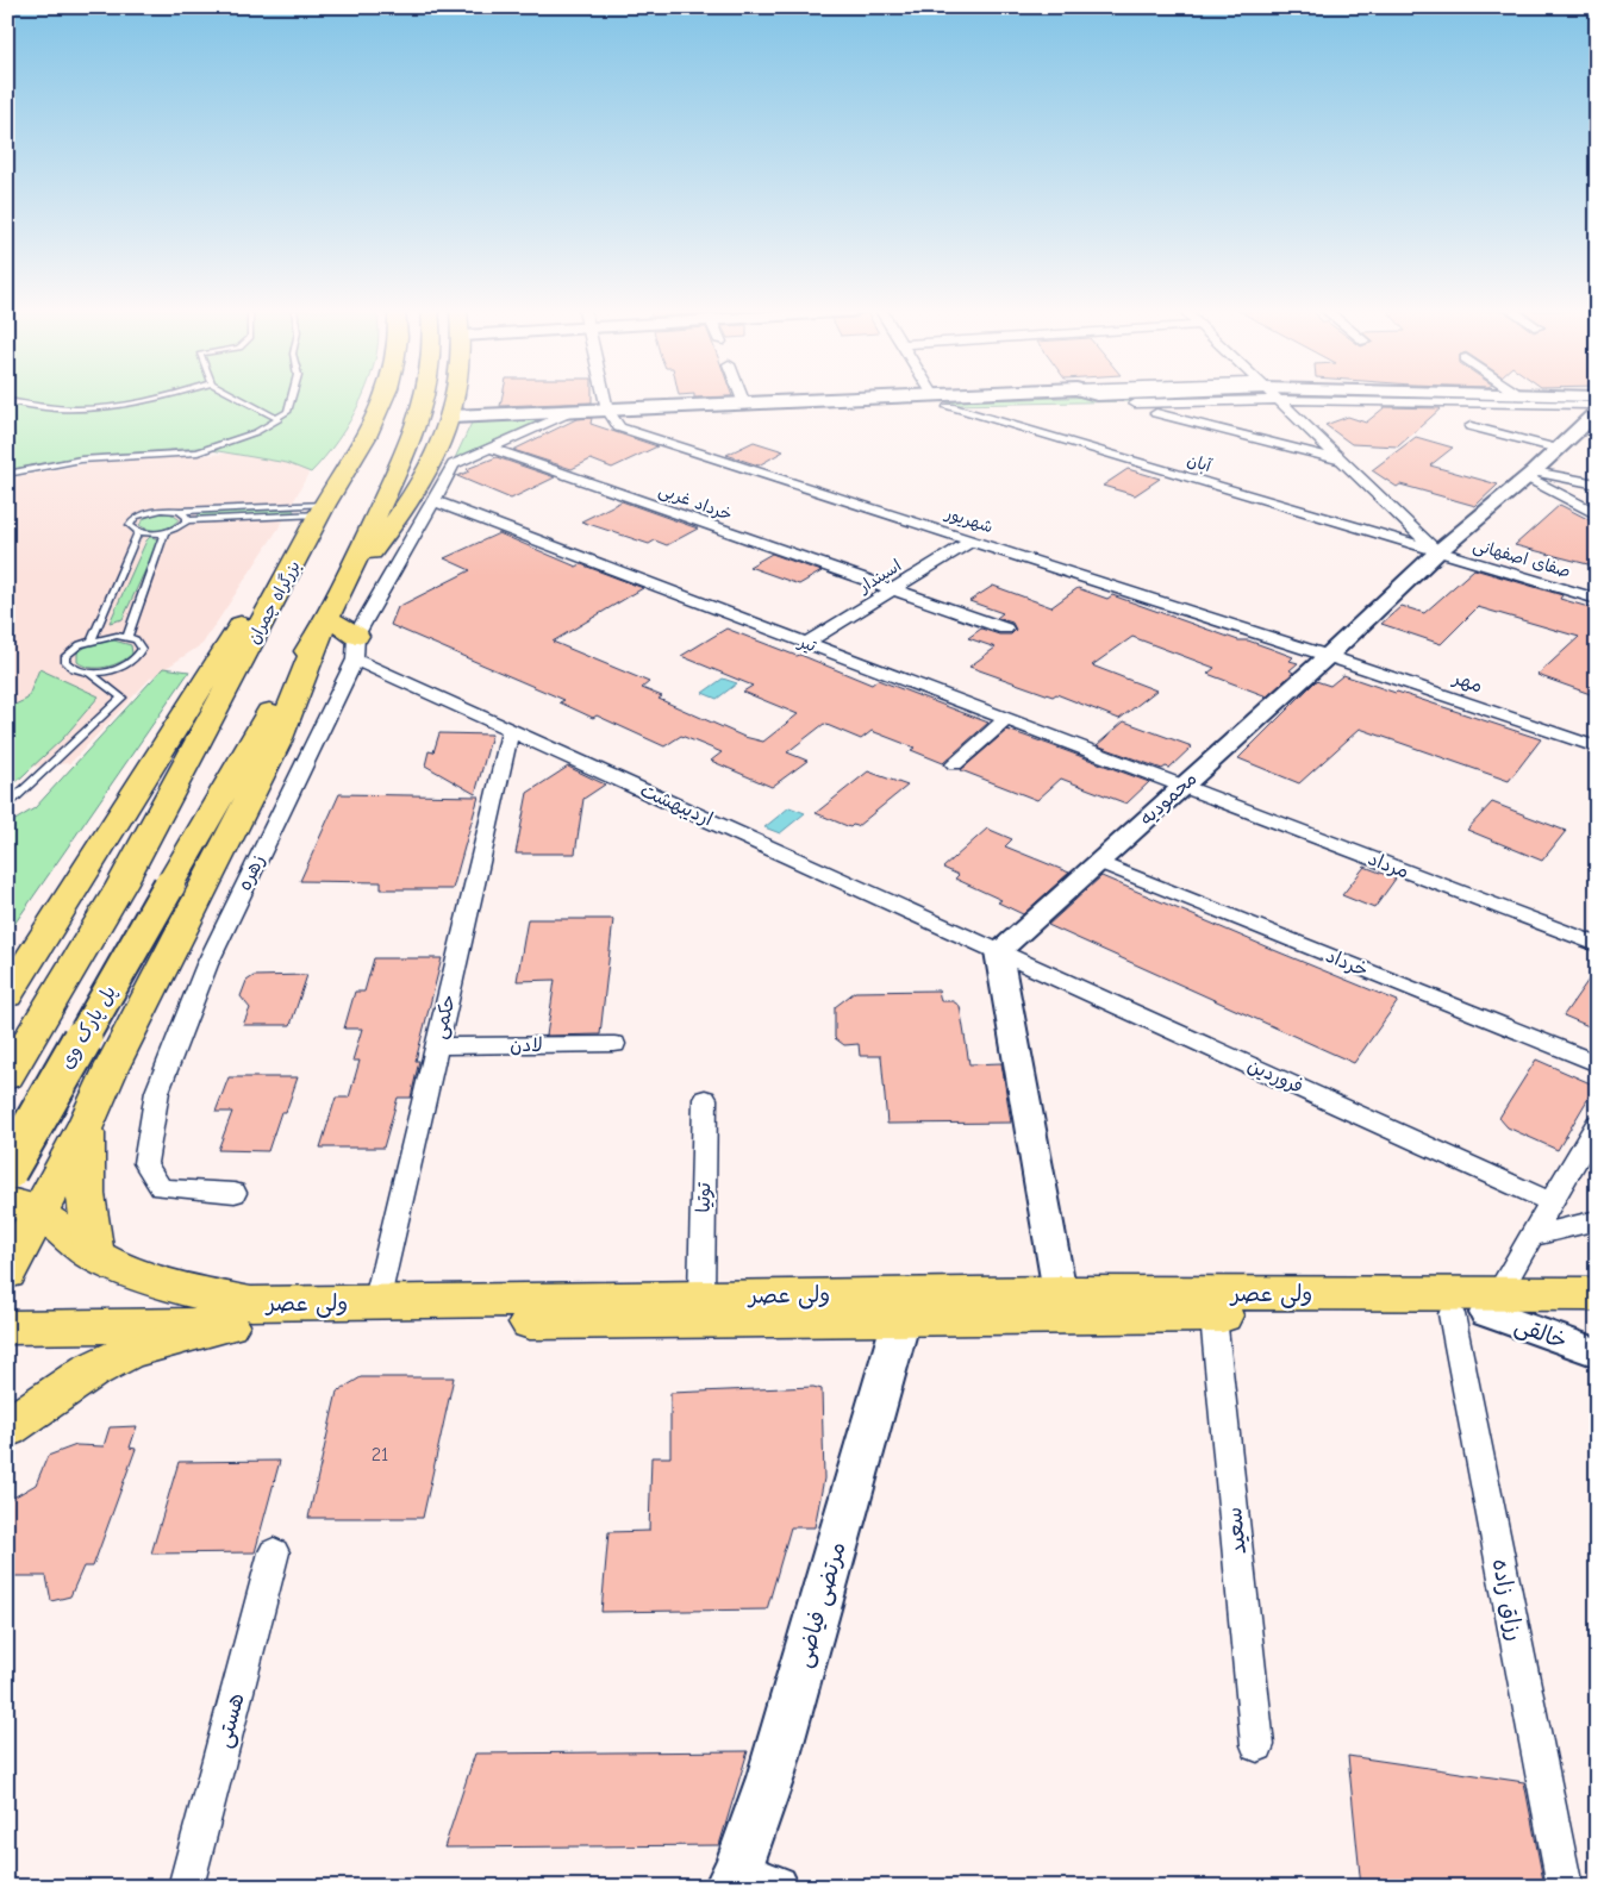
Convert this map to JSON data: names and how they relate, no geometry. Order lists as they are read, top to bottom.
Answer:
{
  "streets": {
    "main road": [
      "بزرگراه چمران",
      "پل پارک وی",
      "ولی عصر",
      "مرتضی فیاضی"
    ],
    "street": [
      "آبان",
      "خرداد غربی",
      "شهریور",
      "صفای اصفهانی",
      "اسپندار",
      "تیر",
      "مهر",
      "محمودیه",
      "اردیبهشت",
      "مرداد",
      "زهره",
      "خرداد",
      "حکمی",
      "لادن",
      "فروردین",
      "توتیا",
      "خالقی",
      "سعید",
      "رزاق زاده",
      "هستی"
    ]
  },
  "crossings": [
    ["آبان", "صفای اصفهانی"],
    ["آبان", "محمودیه"],
    ["خرداد غربی", "اسپندار"],
    ["خرداد غربی", "زهره"],
    ["شهریور", "اسپندار"],
    ["شهریور", "مهر"],
    ["شهریور", "محمودیه"],
    ["صفای اصفهانی", "محمودیه"],
    ["اسپندار", "تیر"],
    ["تیر", "محمودیه"],
    ["تیر", "مرداد"],
    ["تیر", "زهره"],
    ["مهر", "محمودیه"],
    ["محمودیه", "اردیبهشت"],
    ["محمودیه", "مرداد"],
    ["محمودیه", "خرداد"],
    ["محمودیه", "فروردین"],
    ["اردیبهشت", "زهره"],
    ["اردیبهشت", "حکمی"],
    ["اردیبهشت", "فروردین"],
    ["حکمی", "لادن"],
    ["حکمی", "ولی عصر"],
    ["توتیا", "ولی عصر"],
    ["ولی عصر", "خالقی"],
    ["ولی عصر", "سعید"],
    ["ولی عصر", "رزاق زاده"],
    ["ولی عصر", "مرتضی فیاضی"],
    ["خالقی", "رزاق زاده"]
  ],
  "house_numbers": ["21"]
}
